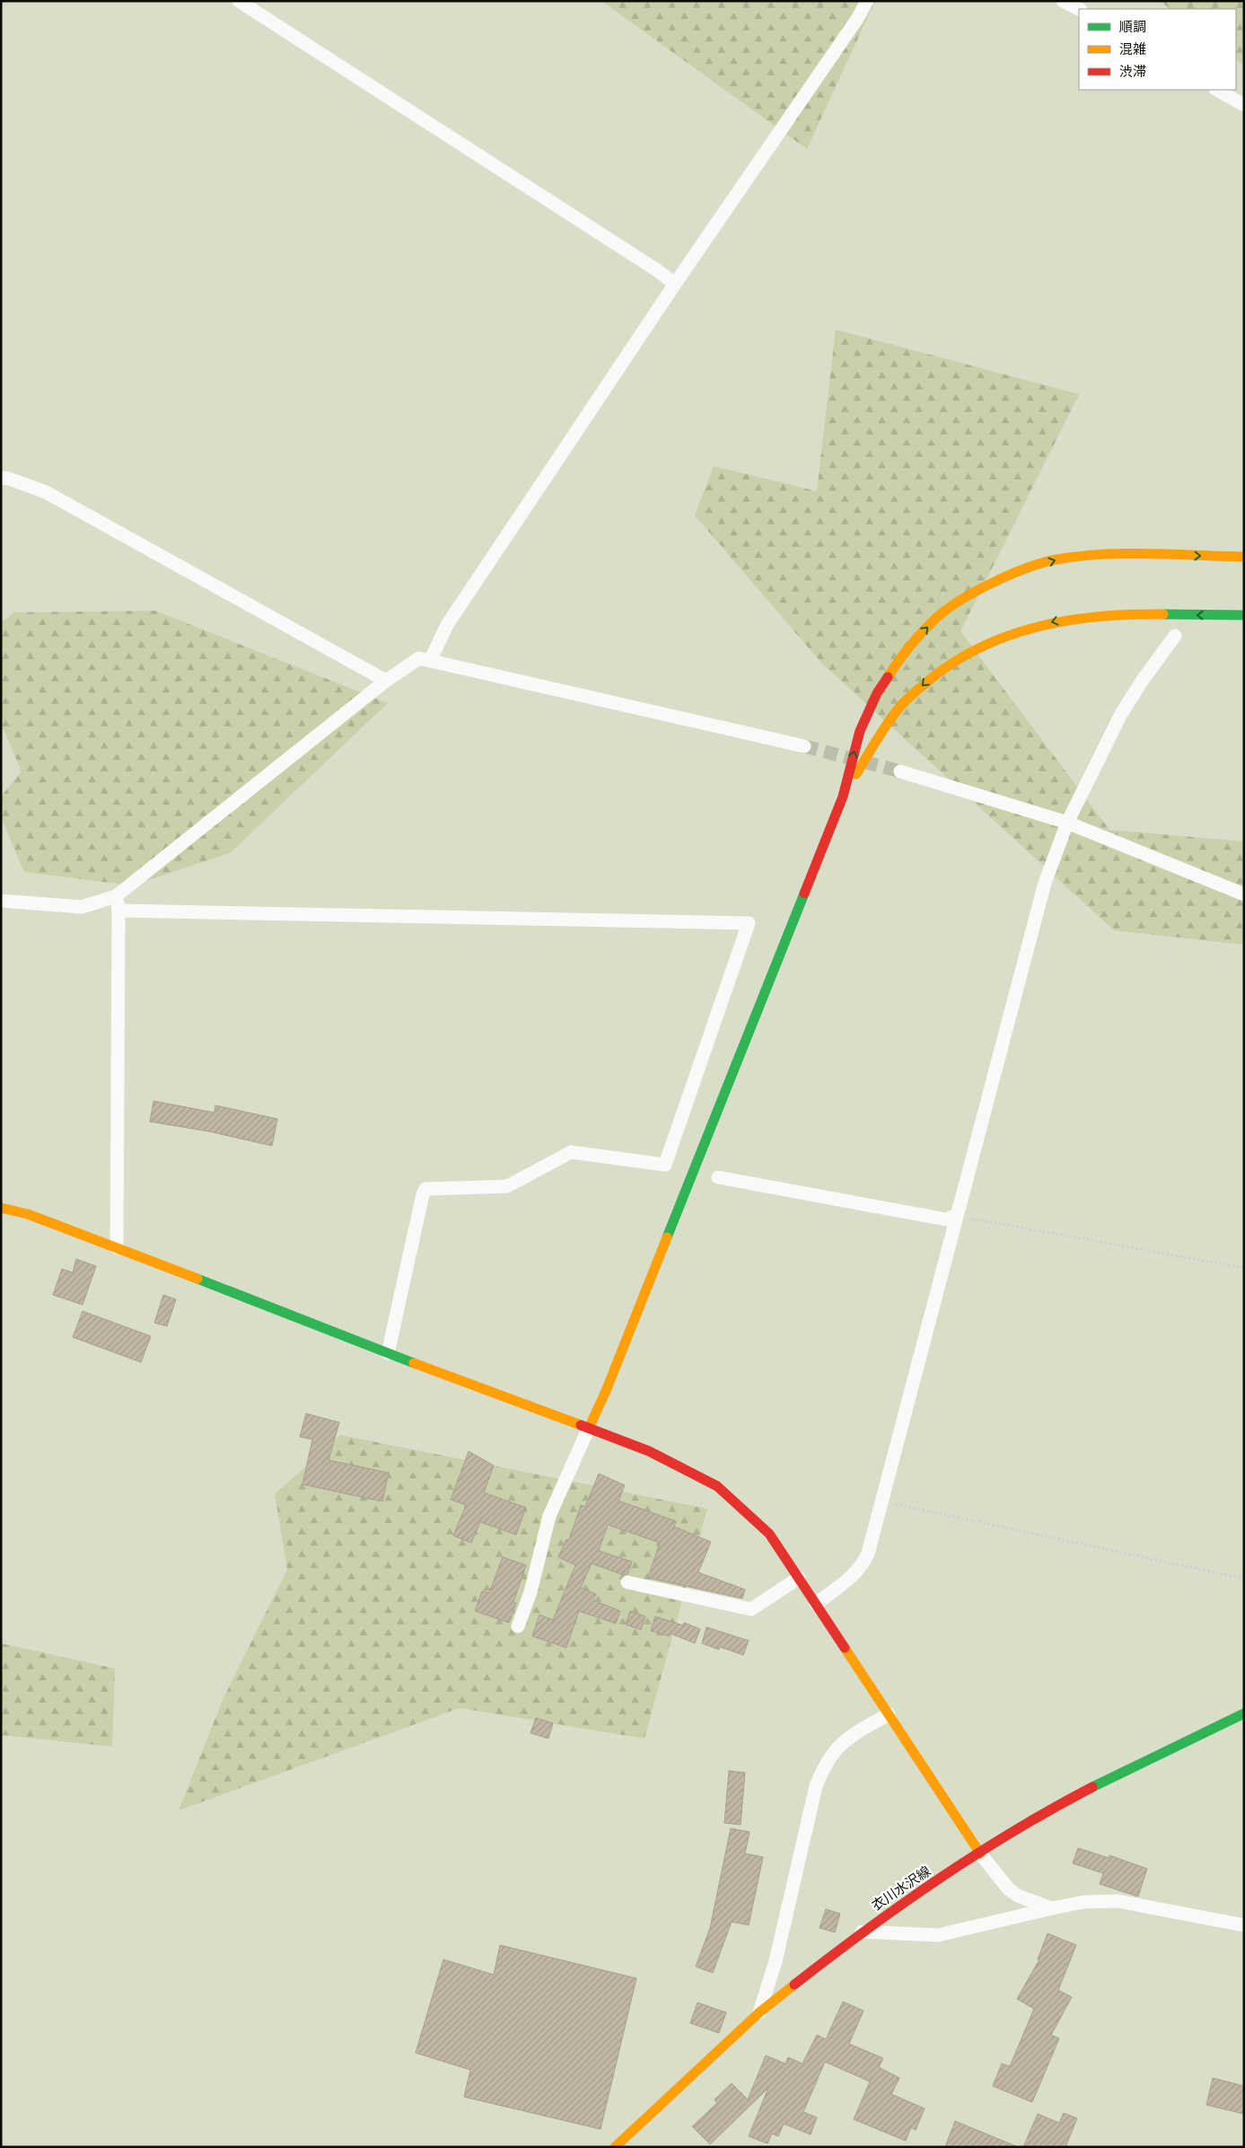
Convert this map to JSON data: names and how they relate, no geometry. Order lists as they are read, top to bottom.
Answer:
{
  "streets": {
    "main road": ["衣川水沢線"]
  },
  "legend": ["順調", "混雑", "渋滞"]
}
